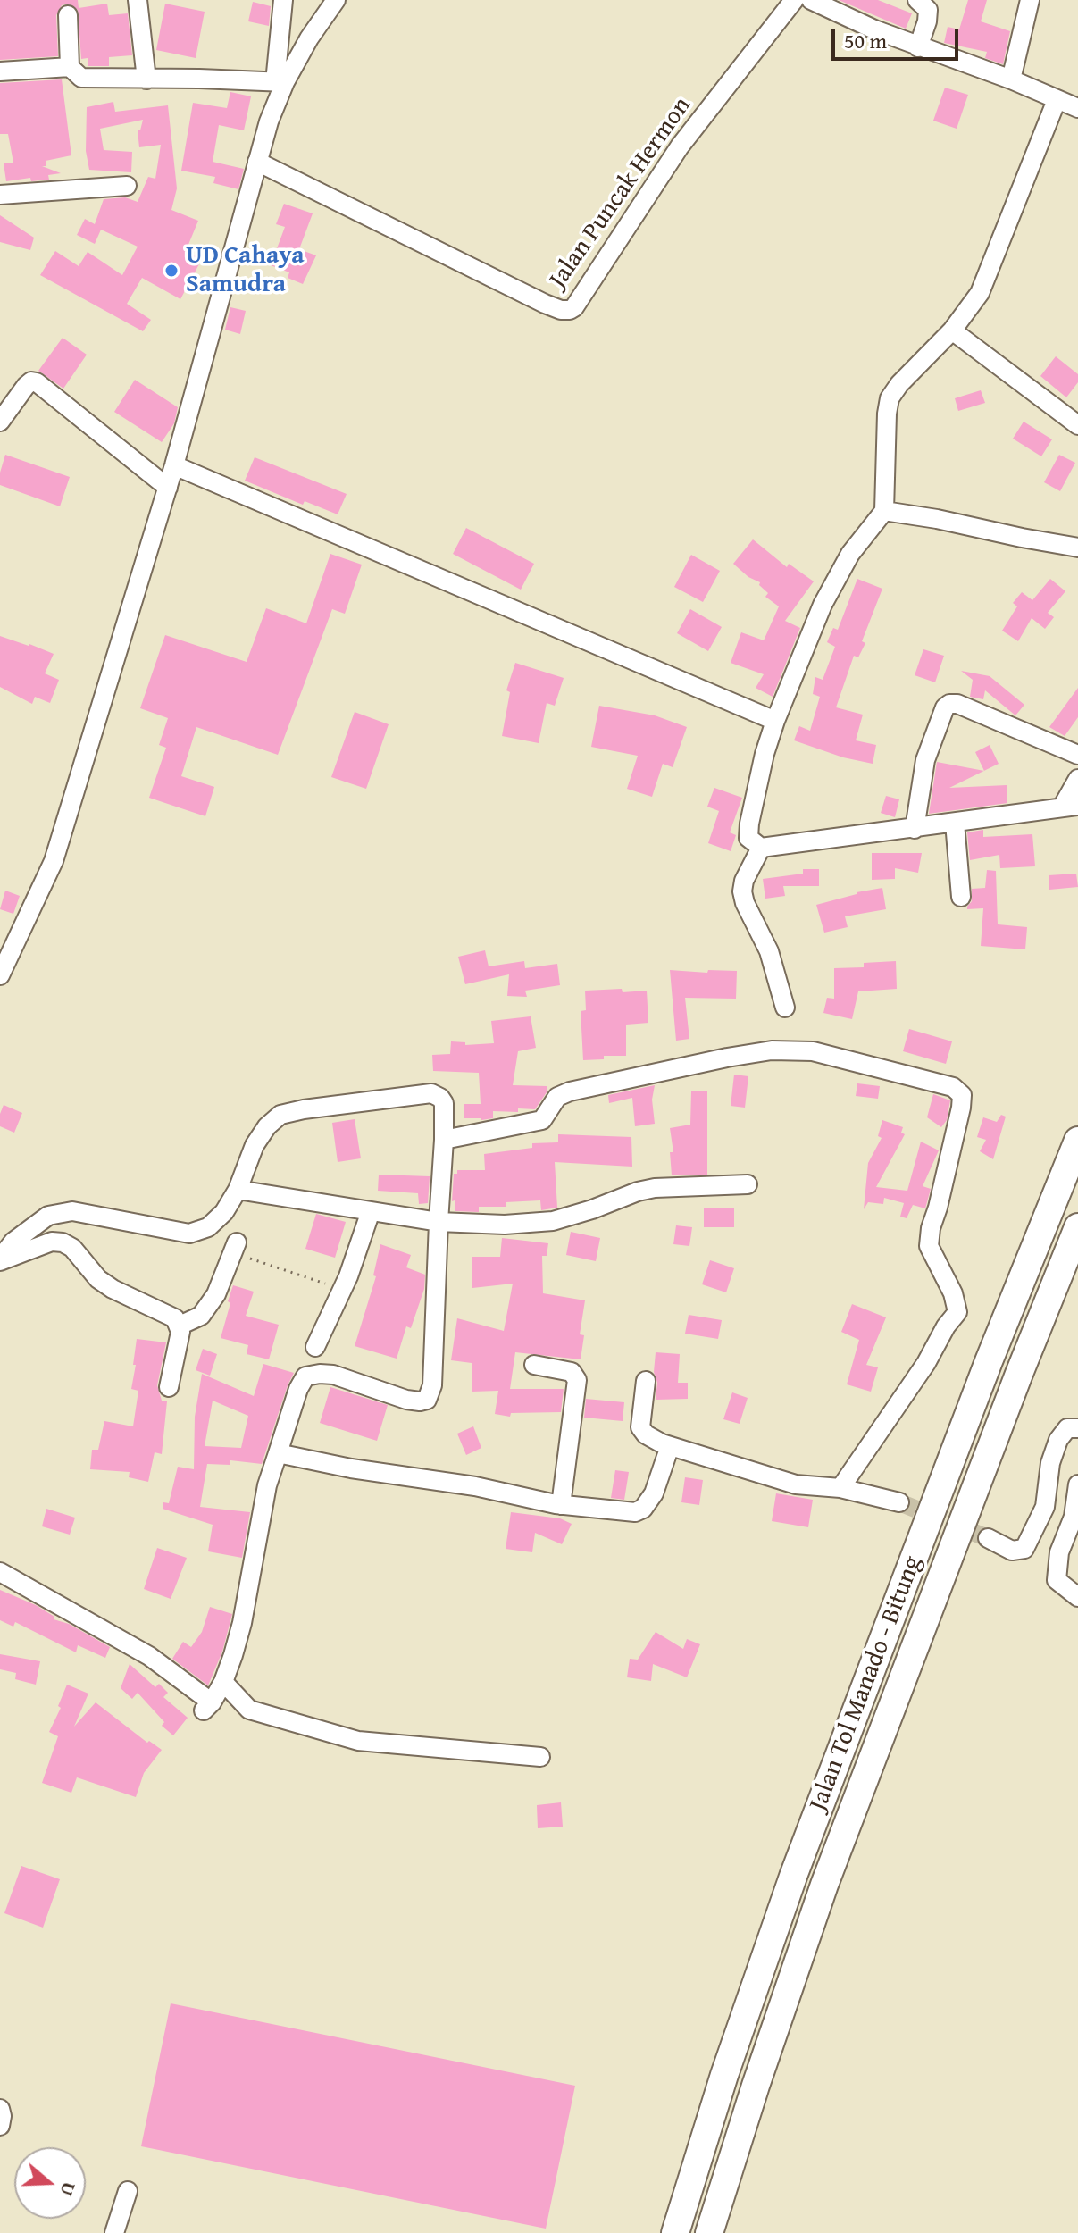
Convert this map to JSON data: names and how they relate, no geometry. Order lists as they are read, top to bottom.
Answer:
{
  "streets": {
    "highway": ["Jalan Tol Manado - Bitung"],
    "street": ["Jalan Puncak Hermon"]
  },
  "places": ["UD Cahaya Samudra"],
  "scale_bar": "50 m",
  "north": "right"
}
